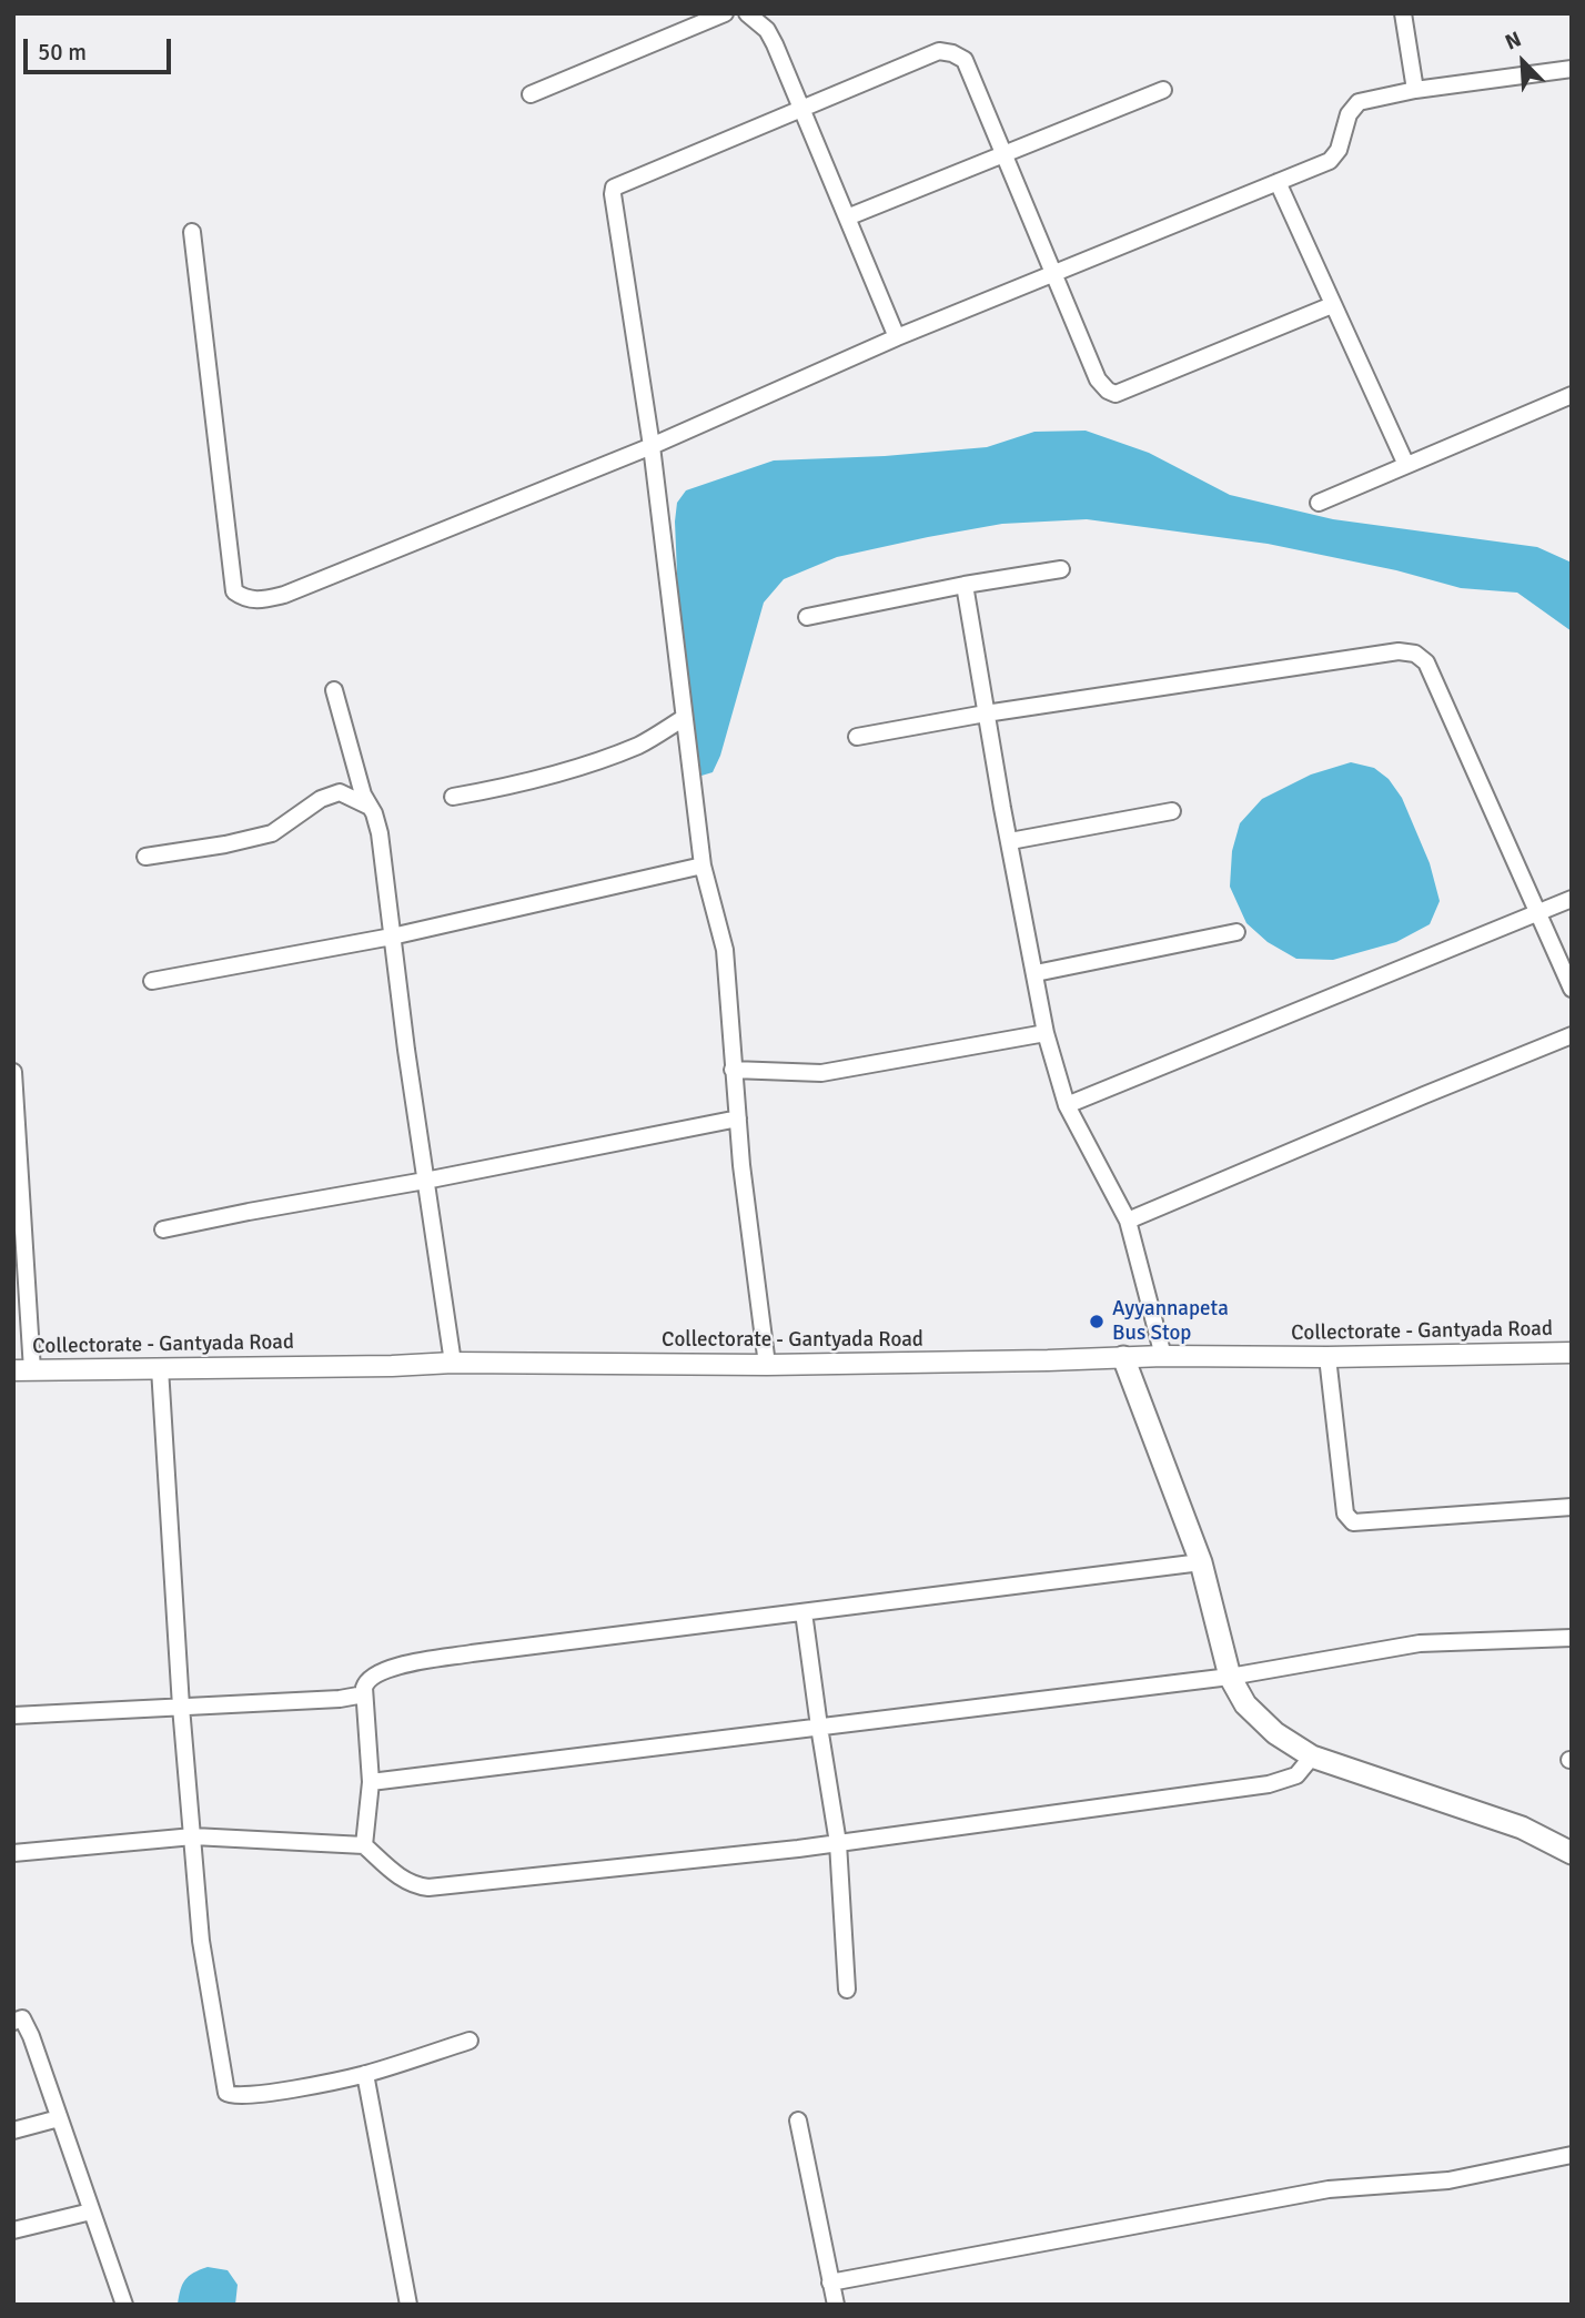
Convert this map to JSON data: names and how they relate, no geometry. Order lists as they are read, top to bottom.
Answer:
{
  "streets": {
    "street": ["Collectorate - Gantyada Road"]
  },
  "places": ["Ayyannapeta Bus Stop"],
  "scale_bar": "50 m",
  "north": "top left"
}
